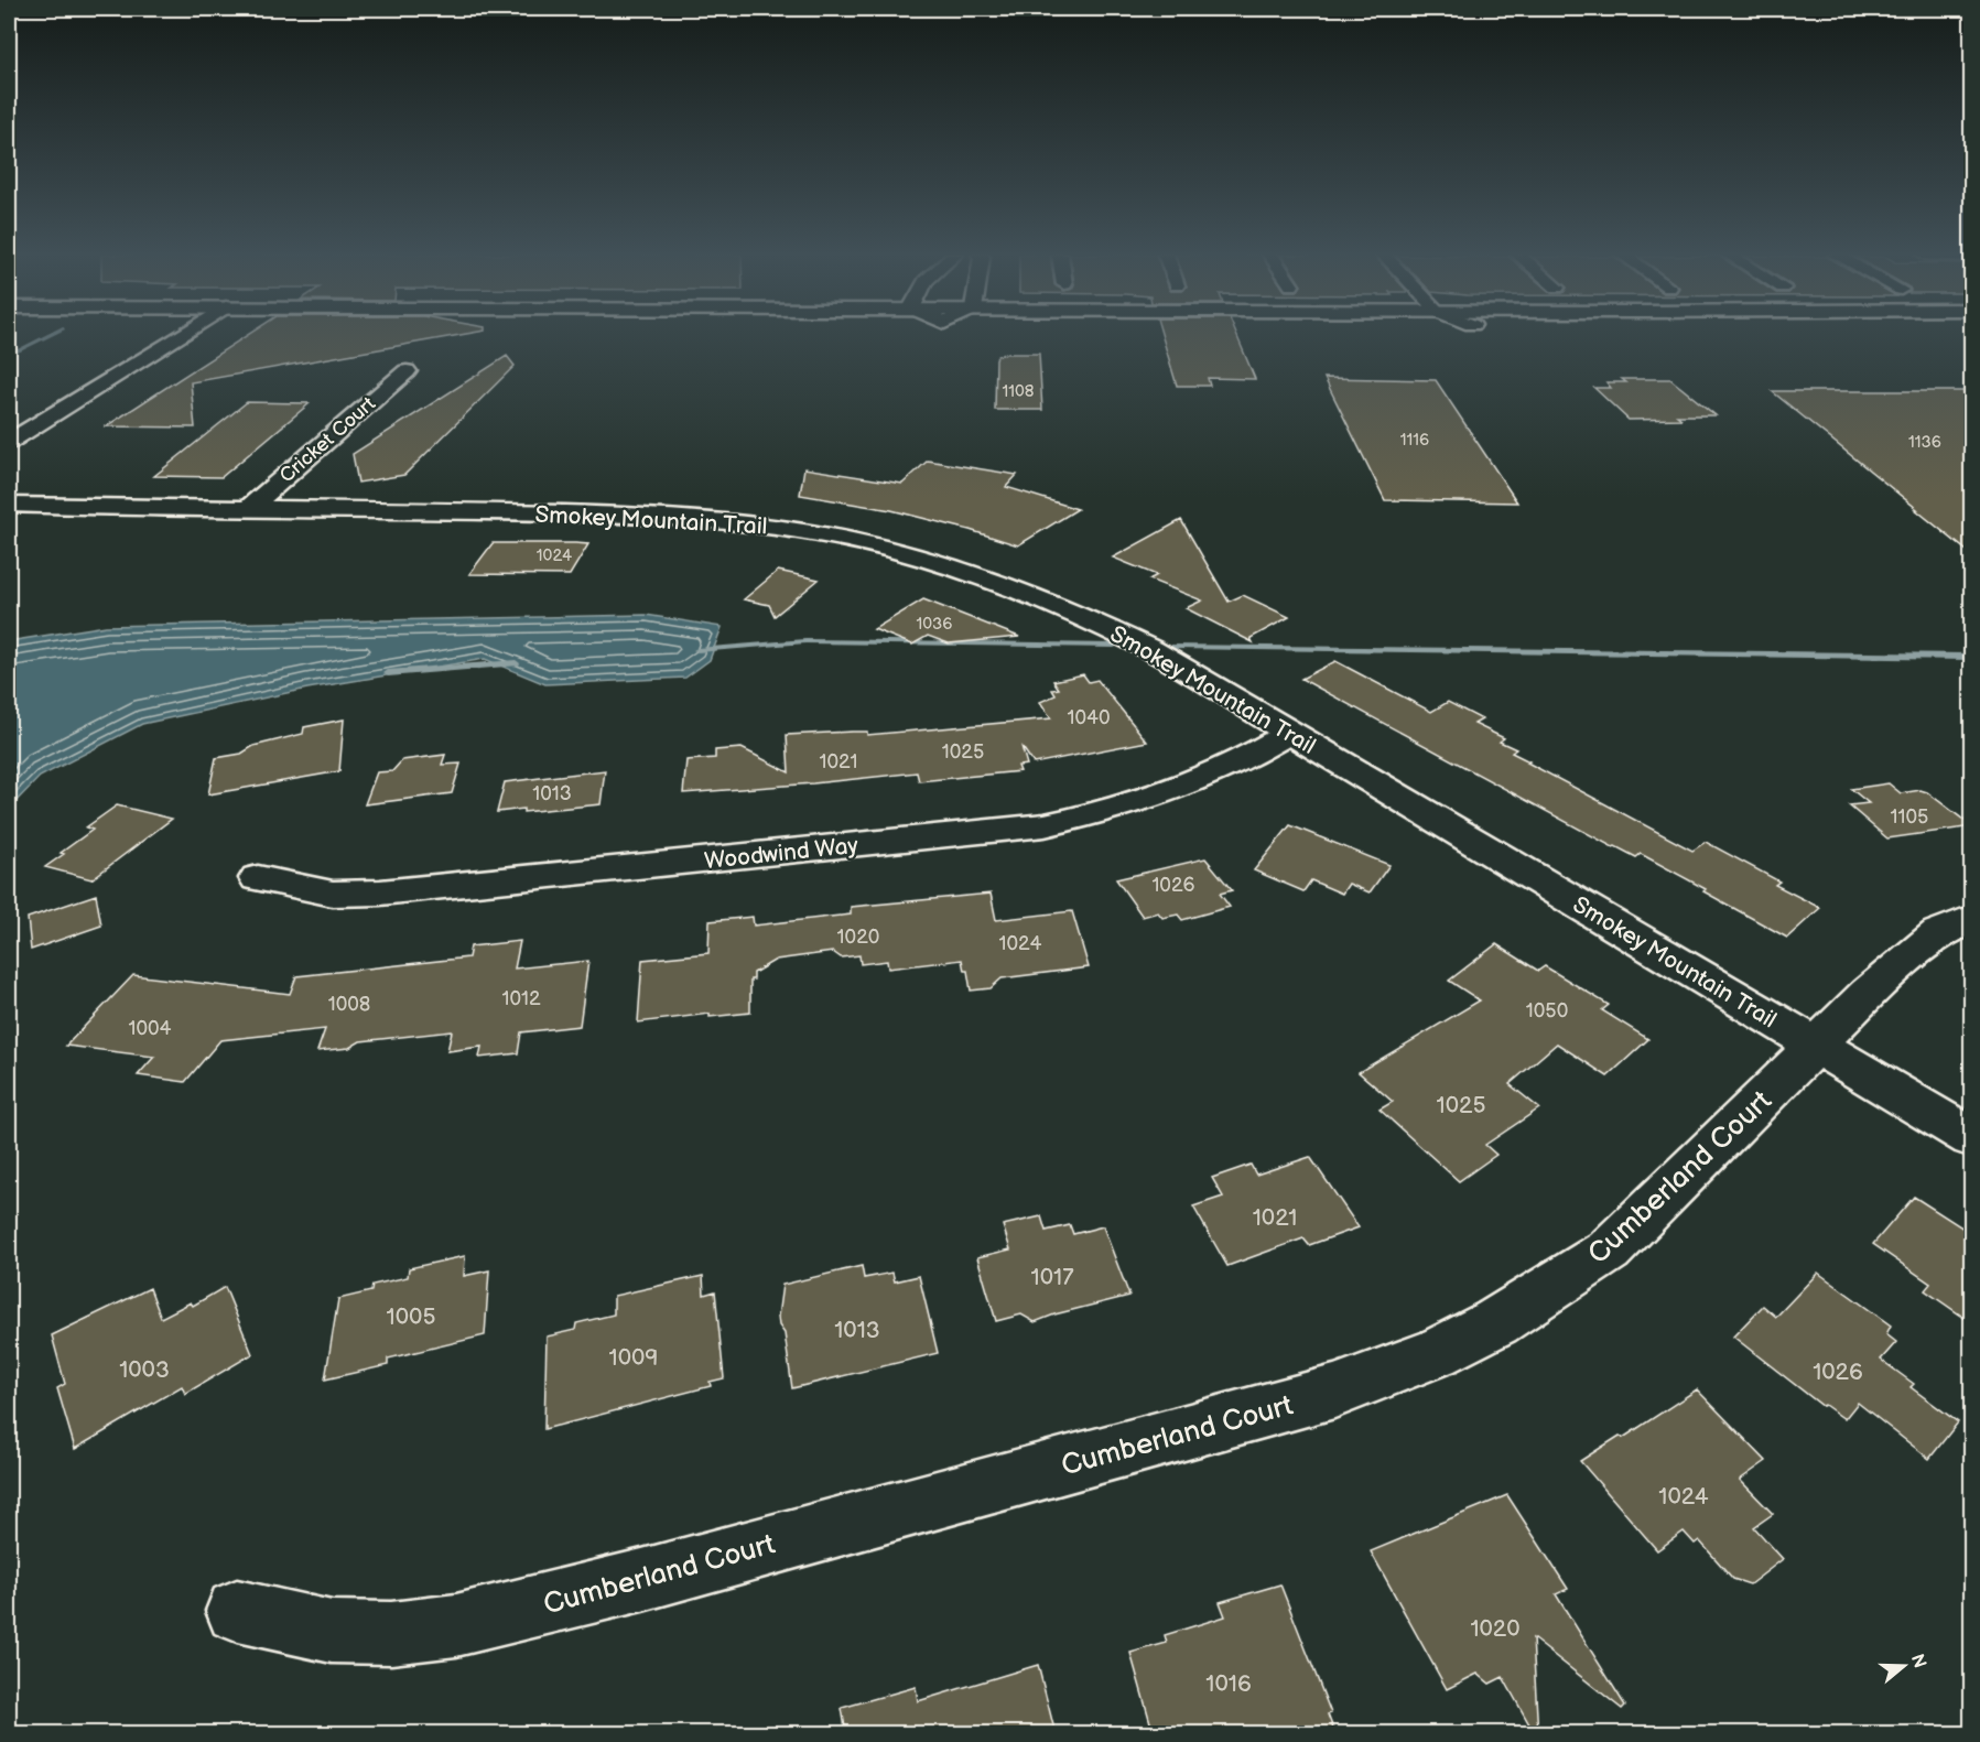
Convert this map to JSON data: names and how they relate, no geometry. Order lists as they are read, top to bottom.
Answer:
{
  "streets": {
    "street": [
      "Cricket Court",
      "Smokey Mountain Trail",
      "Woodwind Way",
      "Cumberland Court"
    ]
  },
  "crossings": [
    ["Cricket Court", "Smokey Mountain Trail"],
    ["Smokey Mountain Trail", "Woodwind Way"],
    ["Smokey Mountain Trail", "Cumberland Court"]
  ],
  "house_numbers": [
    "1108",
    "1116",
    "1136",
    "1024",
    "1036",
    "1040",
    "1025",
    "1021",
    "1013",
    "1105",
    "1026",
    "1020",
    "1024",
    "1012",
    "1008",
    "1050",
    "1004",
    "1025",
    "1021",
    "1017",
    "1005",
    "1013",
    "1009",
    "1003",
    "1026",
    "1024",
    "1020",
    "1016"
  ],
  "north": "right"
}
